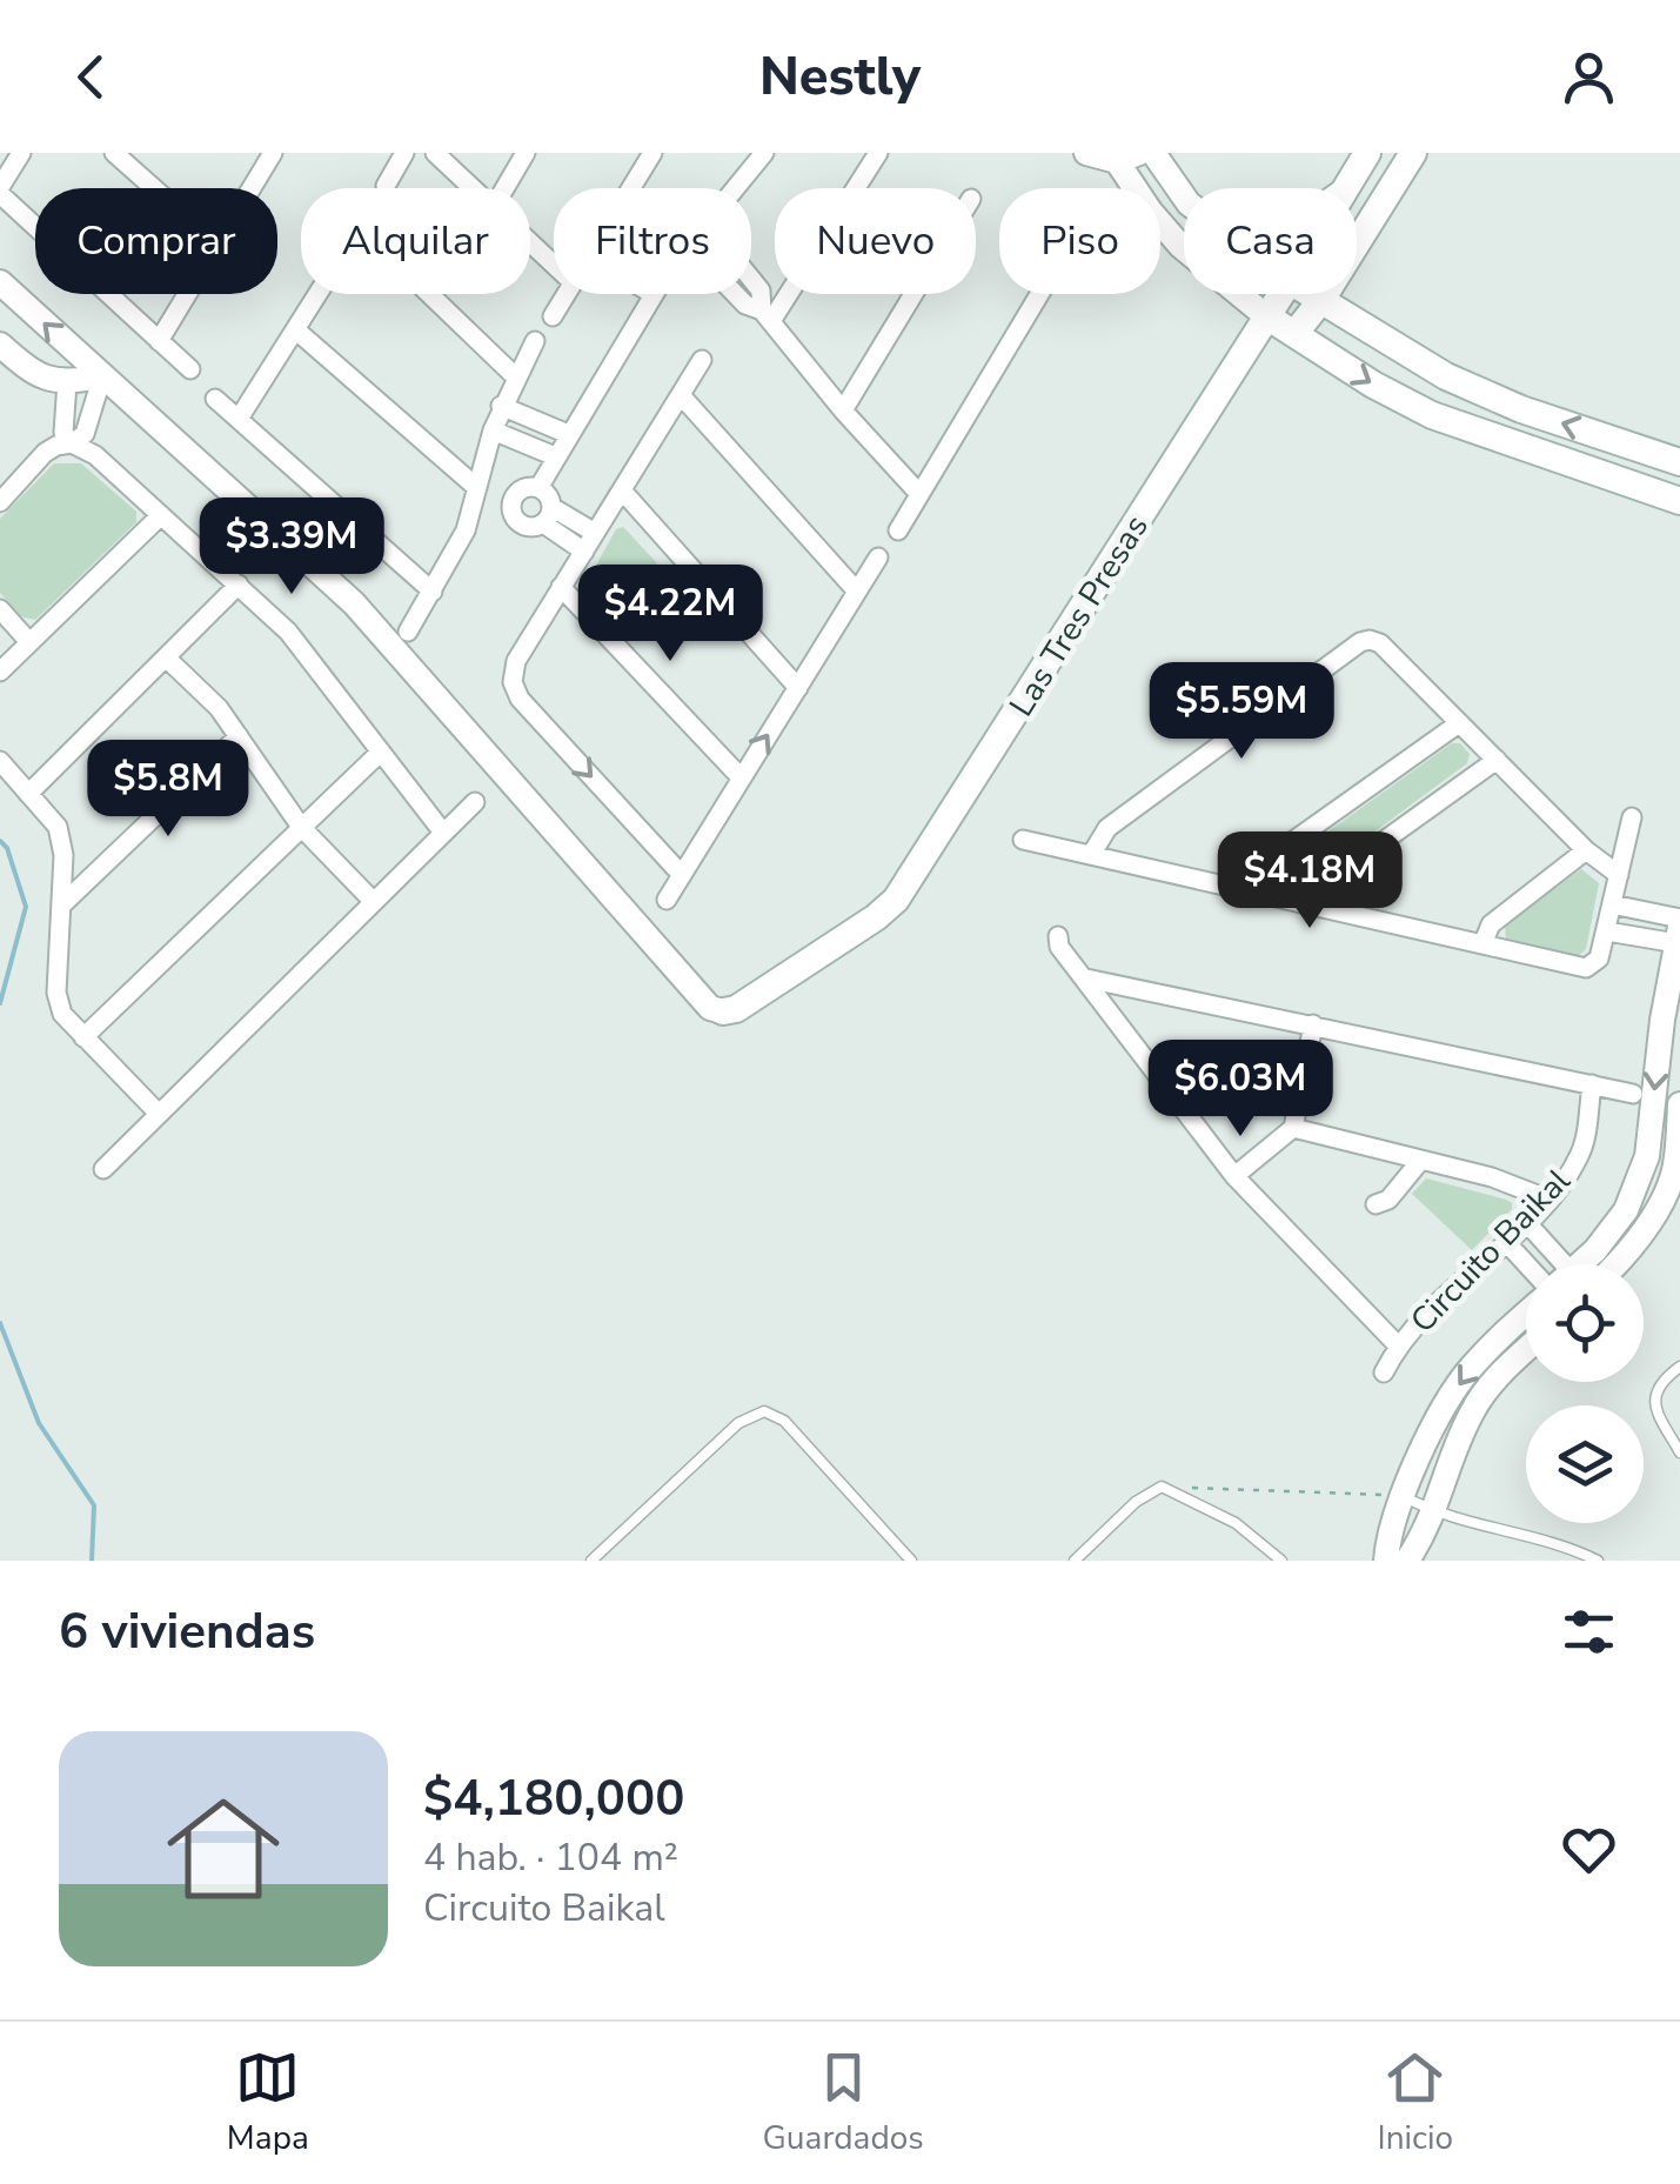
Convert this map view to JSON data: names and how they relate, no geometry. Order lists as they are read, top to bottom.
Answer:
{
  "streets": {
    "main road": ["Las Tres Presas"],
    "street": ["Circuito Baikal"]
  },
  "page": {
    "header": "Nestly",
    "chip": [
      "Comprar",
      "Alquilar",
      "Filtros",
      "Nuevo",
      "Piso",
      "Casa"
    ],
    "price": [
      "$3.39M",
      "$4.22M",
      "$5.59M",
      "$5.8M",
      "$4.18M",
      "$6.03M"
    ],
    "heading": "6 viviendas",
    "list": [
      {
        "name": "$4,180,000",
        "note": "4 hab. · 104 m² · Circuito Baikal"
      }
    ],
    "tabs": ["Mapa", "Guardados", "Inicio"]
  }
}
